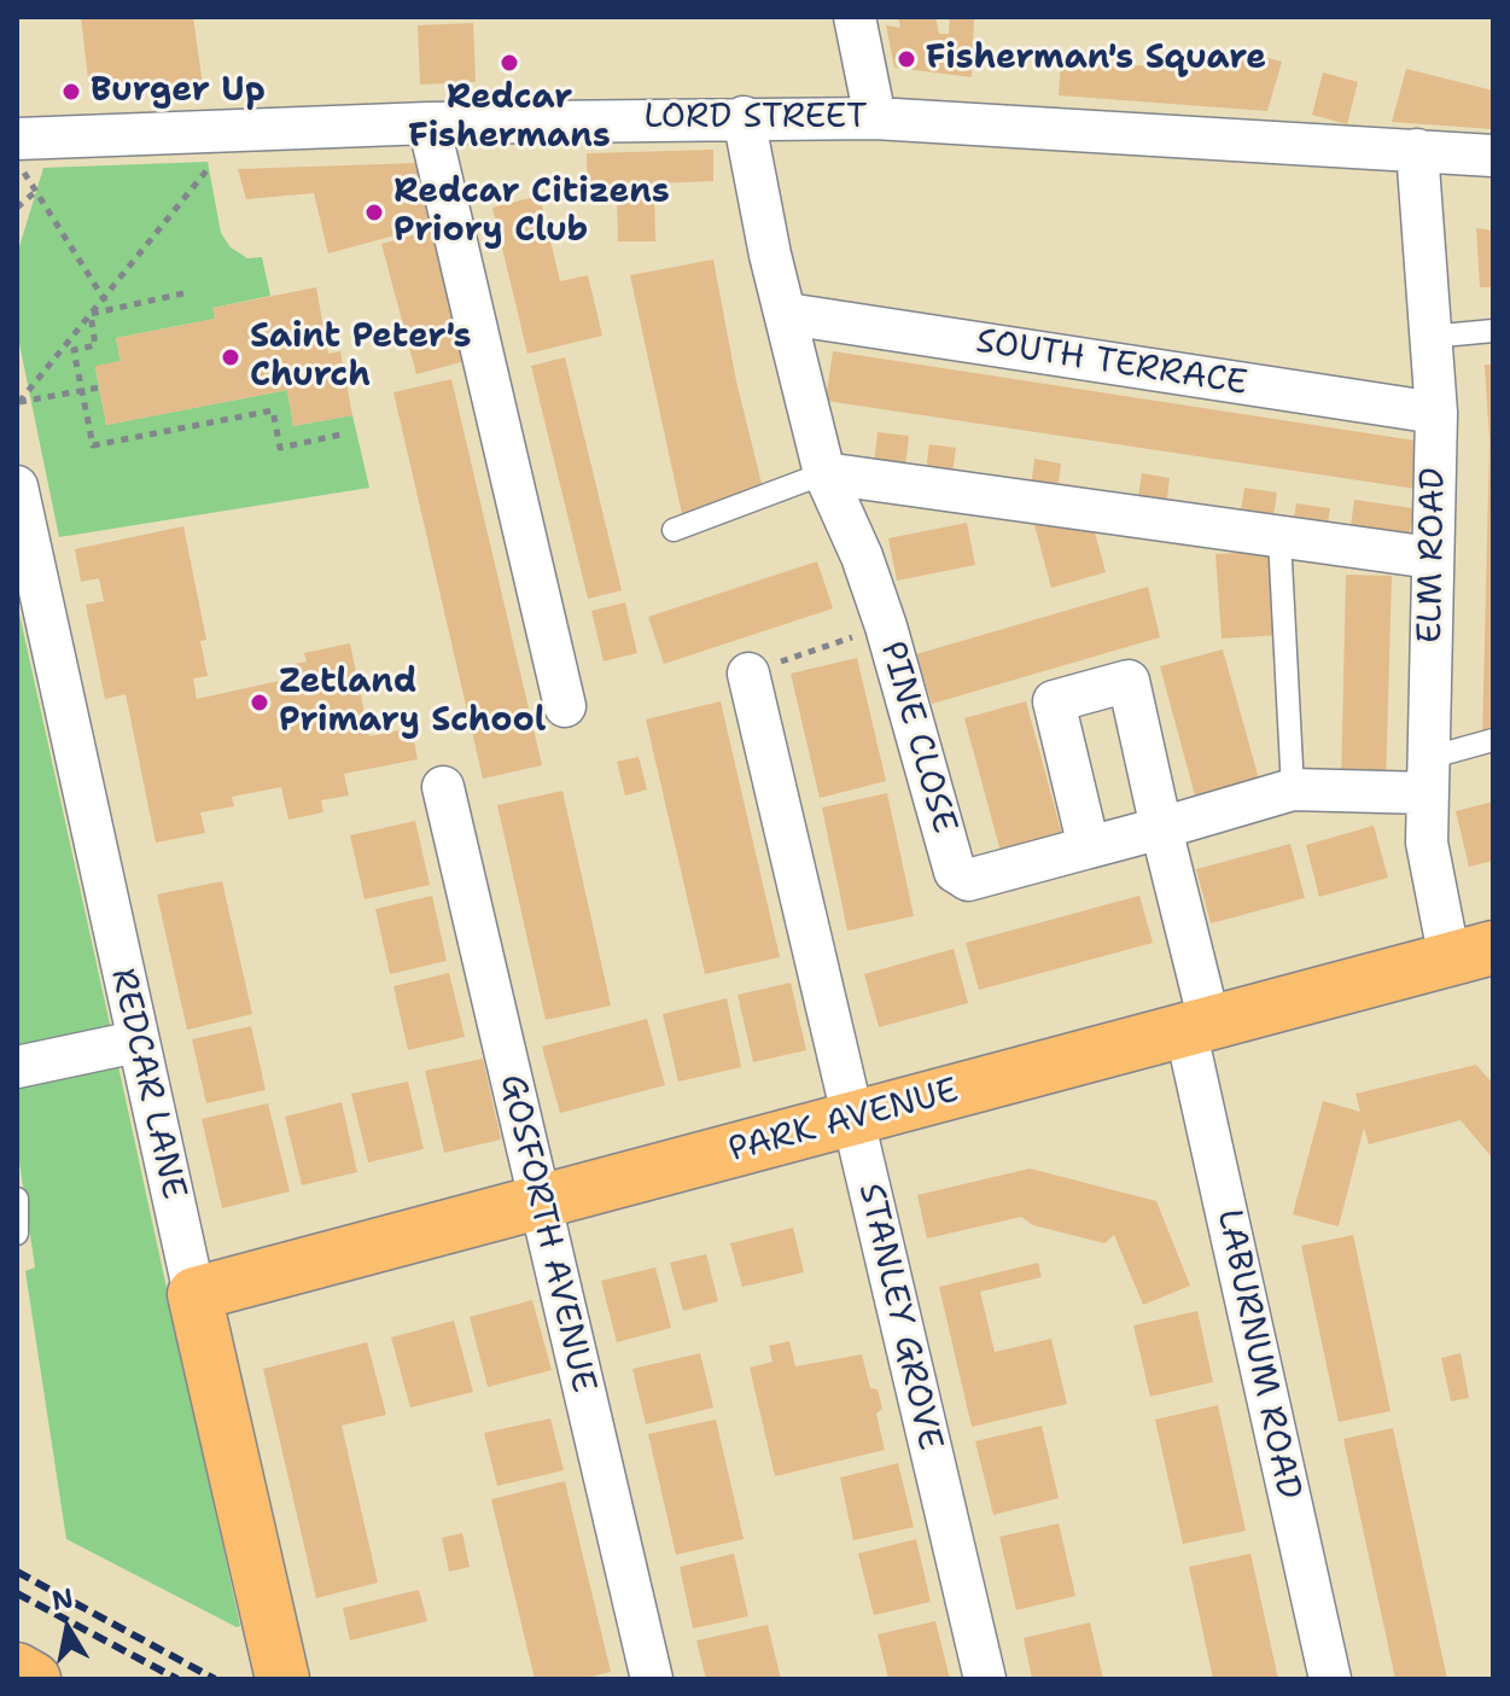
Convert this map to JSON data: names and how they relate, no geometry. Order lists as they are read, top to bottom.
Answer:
{
  "streets": {
    "main road": ["REDCAR LANE", "PARK AVENUE"],
    "street": [
      "LORD STREET",
      "SOUTH TERRACE",
      "ELM ROAD",
      "PINE CLOSE",
      "GOSFORTH AVENUE",
      "STANLEY GROVE",
      "LABURNUM ROAD"
    ]
  },
  "crossings": [
    ["LORD STREET", "ELM ROAD"],
    ["LORD STREET", "PINE CLOSE"],
    ["SOUTH TERRACE", "ELM ROAD"],
    ["SOUTH TERRACE", "PINE CLOSE"],
    ["ELM ROAD", "PINE CLOSE"],
    ["ELM ROAD", "PARK AVENUE"],
    ["PINE CLOSE", "LABURNUM ROAD"],
    ["REDCAR LANE", "PARK AVENUE"],
    ["PARK AVENUE", "GOSFORTH AVENUE"],
    ["PARK AVENUE", "STANLEY GROVE"],
    ["PARK AVENUE", "LABURNUM ROAD"]
  ],
  "places": [
    "Fisherman's Square",
    "Redcar Fishermans",
    "Burger Up",
    "Redcar Citizens Priory Club",
    "Saint Peter's Church",
    "Zetland Primary School"
  ],
  "north": "top"
}
